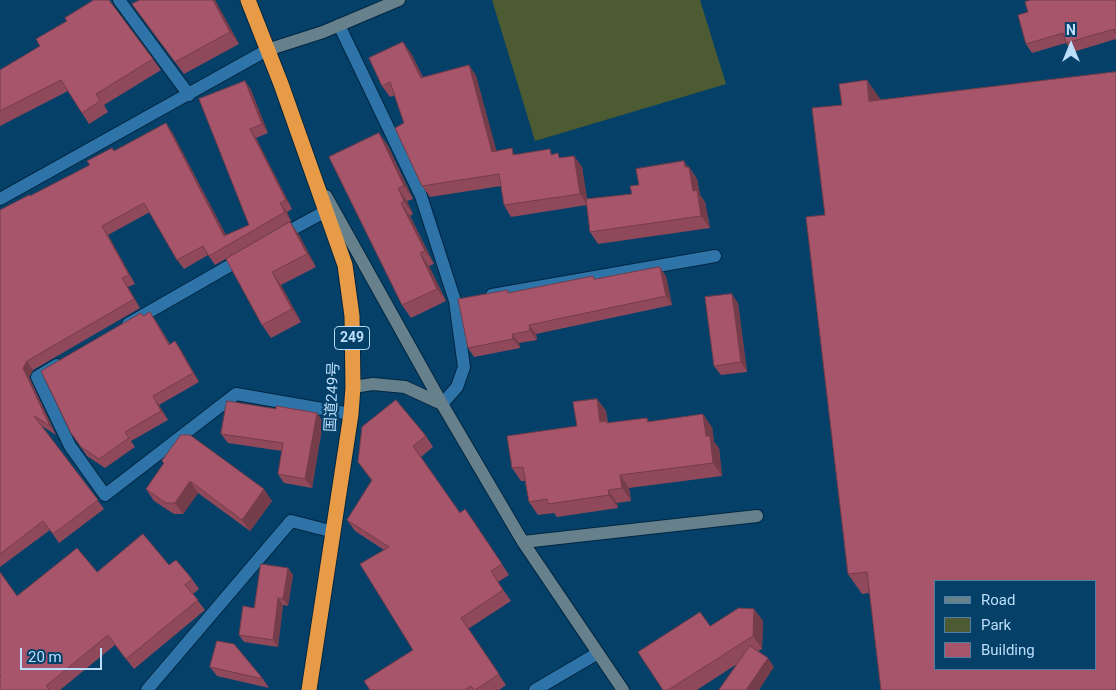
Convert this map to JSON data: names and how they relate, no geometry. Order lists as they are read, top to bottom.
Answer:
{
  "streets": {
    "highway": ["249", "国道249号"]
  },
  "legend": ["Road", "Park", "Building"],
  "scale_bar": "20 m",
  "north": "top"
}
